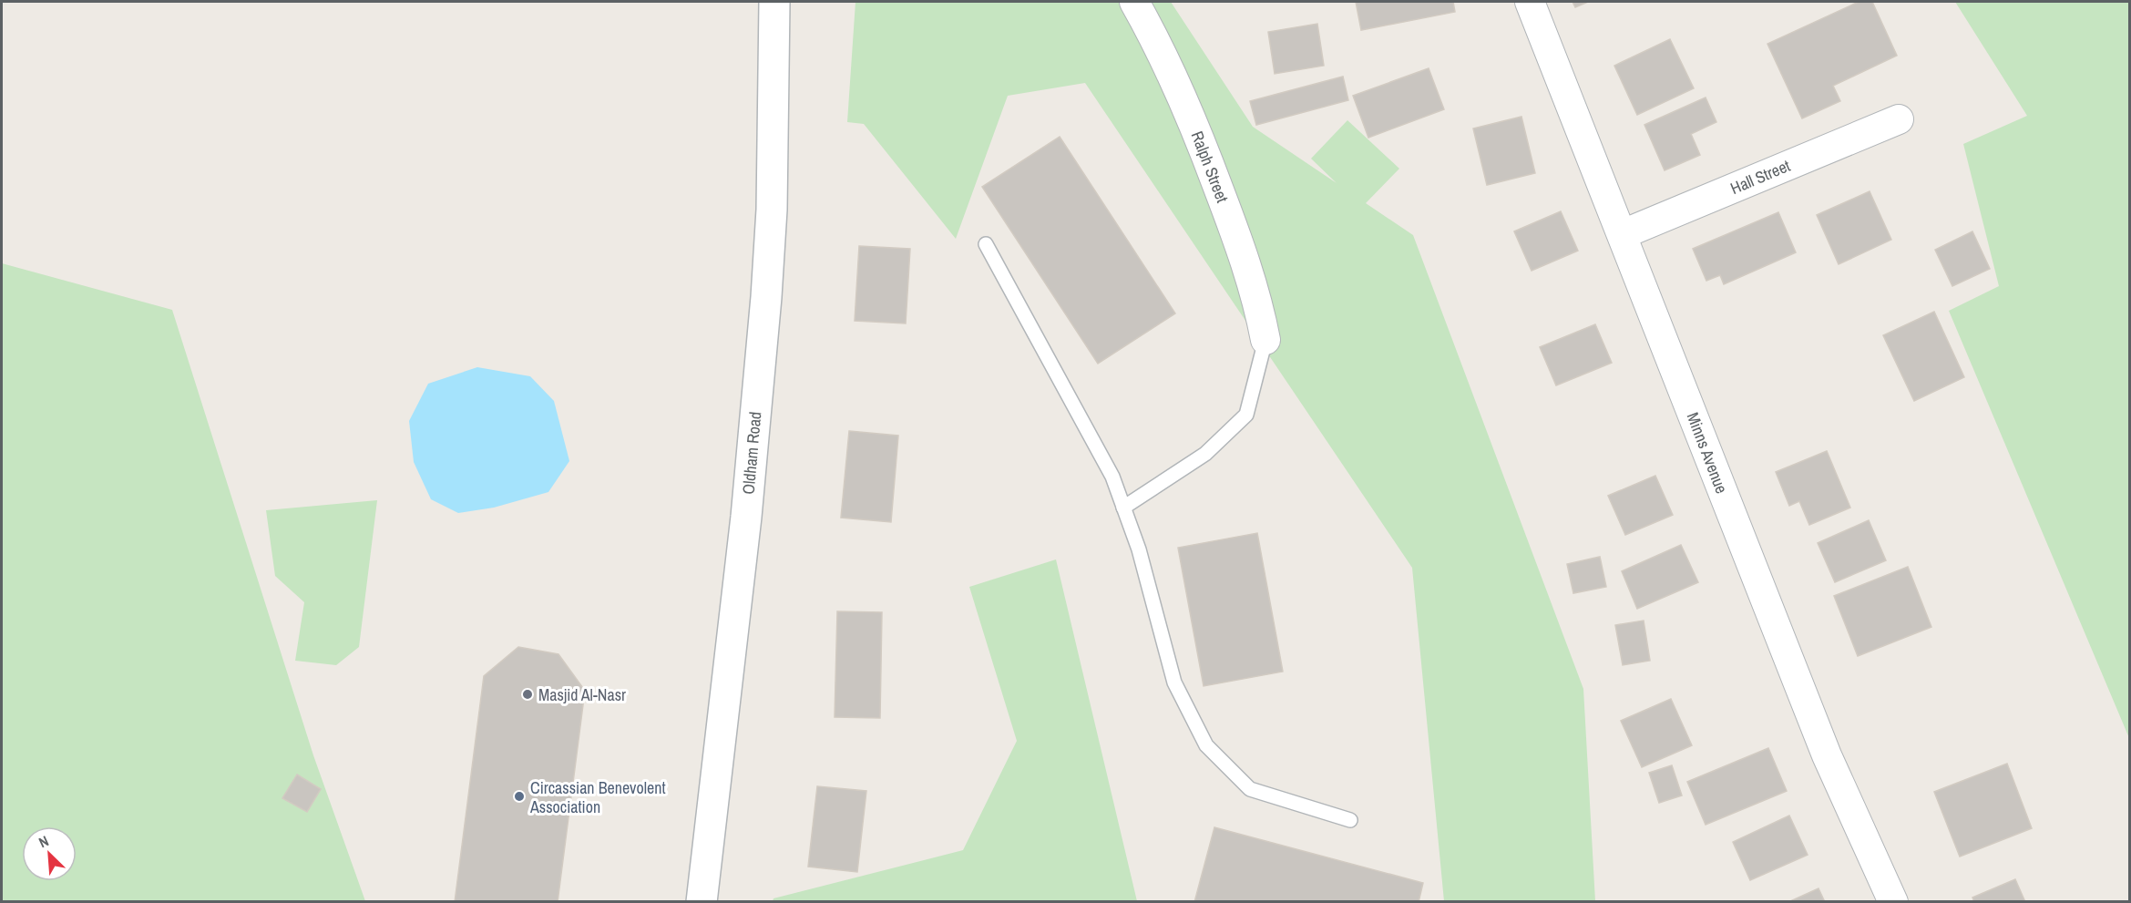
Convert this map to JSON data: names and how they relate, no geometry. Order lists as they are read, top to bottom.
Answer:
{
  "streets": {
    "street": [
      "Ralph Street",
      "Hall Street",
      "Oldham Road",
      "Minns Avenue"
    ]
  },
  "crossings": [
    ["Hall Street", "Minns Avenue"]
  ],
  "places": ["Masjid Al-Nasr", "Circassian Benevolent Association"],
  "north": "top left"
}
